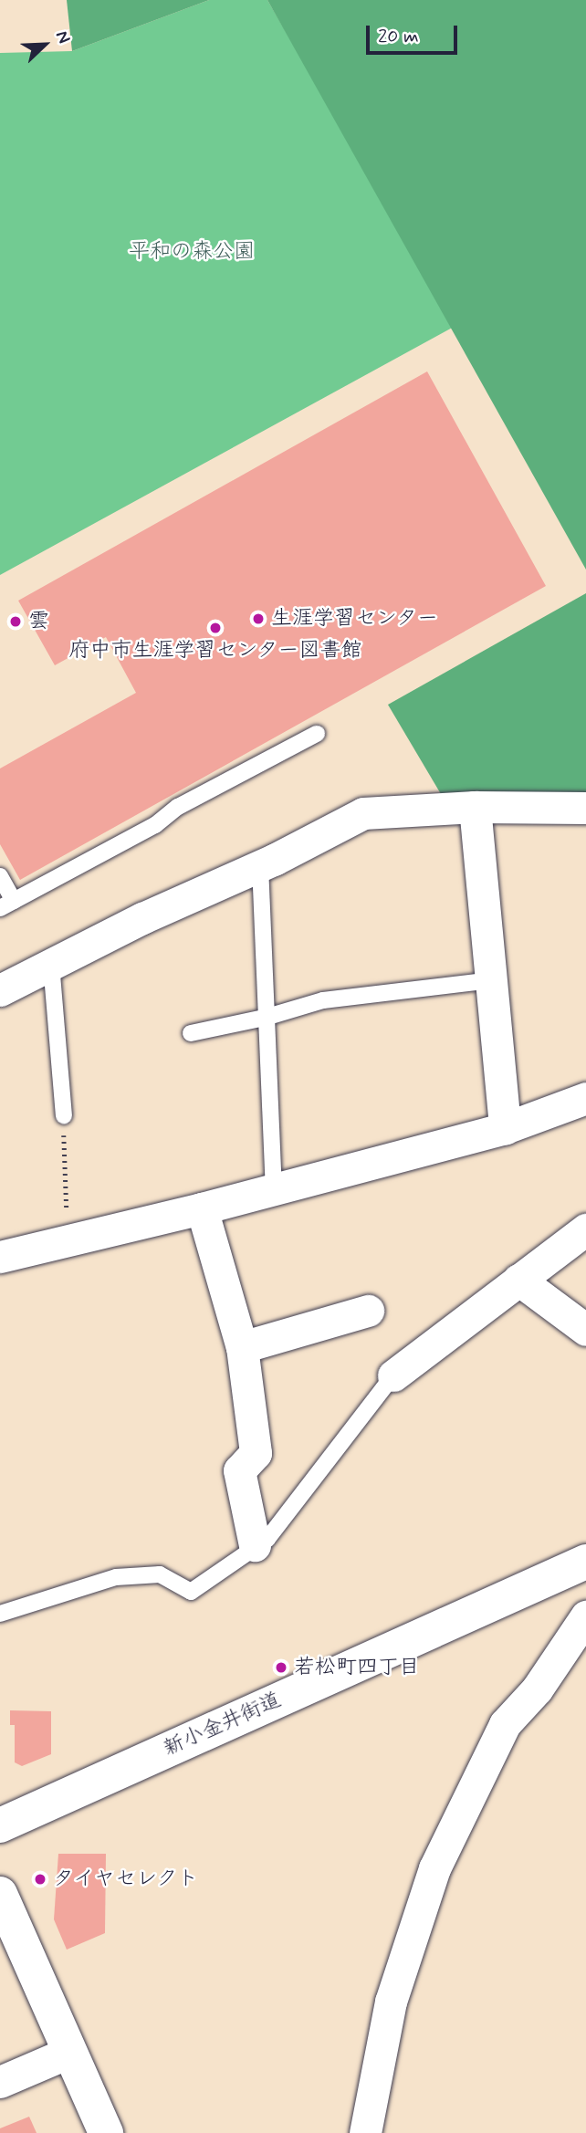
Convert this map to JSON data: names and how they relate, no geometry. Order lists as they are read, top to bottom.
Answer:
{
  "streets": {
    "main road": ["新小金井街道"]
  },
  "parks": ["平和の森公園"],
  "places": [
    "生涯学習センター",
    "雲",
    "府中市生涯学習センター図書館",
    "若松町四丁目",
    "タイヤセレクト"
  ],
  "scale_bar": "20 m",
  "north": "top right"
}
